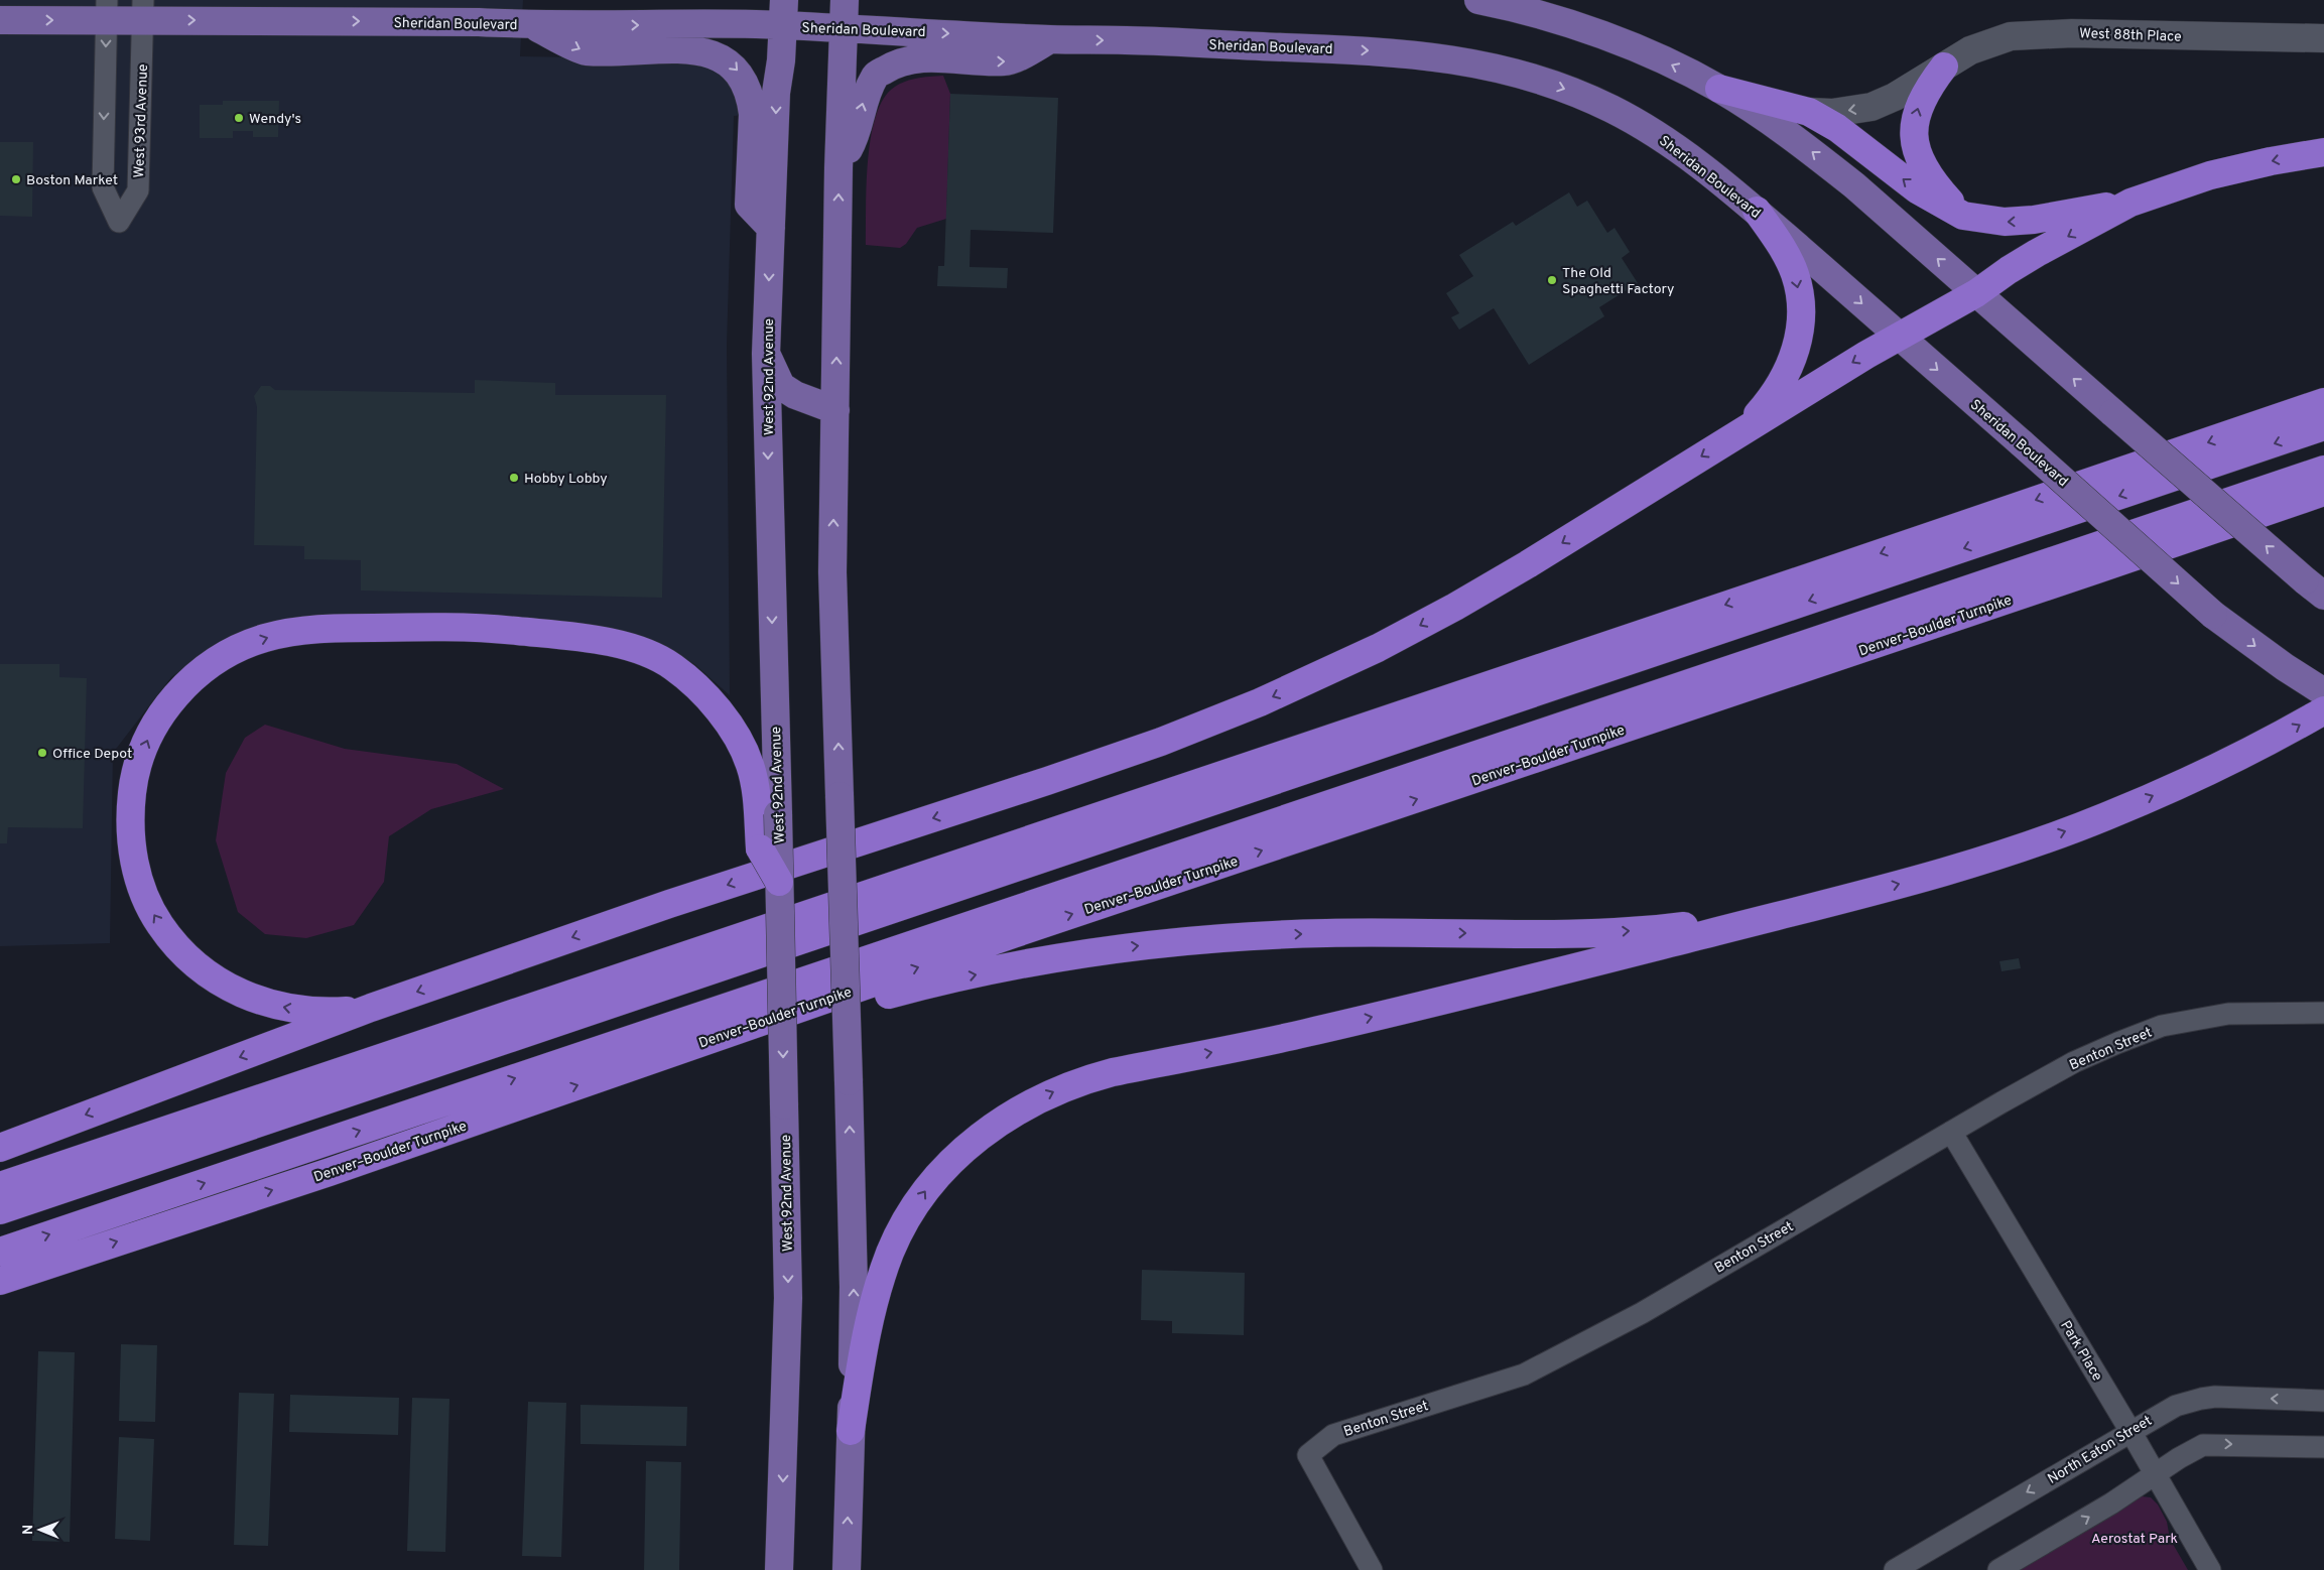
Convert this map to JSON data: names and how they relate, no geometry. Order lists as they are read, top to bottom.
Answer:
{
  "streets": {
    "highway": ["Denver–Boulder Turnpike"],
    "main road": ["Sheridan Boulevard", "West 92nd Avenue"],
    "street": [
      "West 88th Place",
      "West 93rd Avenue",
      "Benton Street",
      "Park Place",
      "North Eaton Street"
    ]
  },
  "crossings": [
    ["Sheridan Boulevard", "West 93rd Avenue"],
    ["Sheridan Boulevard", "West 92nd Avenue"],
    ["Benton Street", "Park Place"],
    ["Park Place", "North Eaton Street"]
  ],
  "parks": ["Aerostat Park"],
  "places": [
    "Wendy's",
    "Boston Market",
    "The Old Spaghetti Factory",
    "Hobby Lobby",
    "Office Depot"
  ],
  "north": "left"
}
